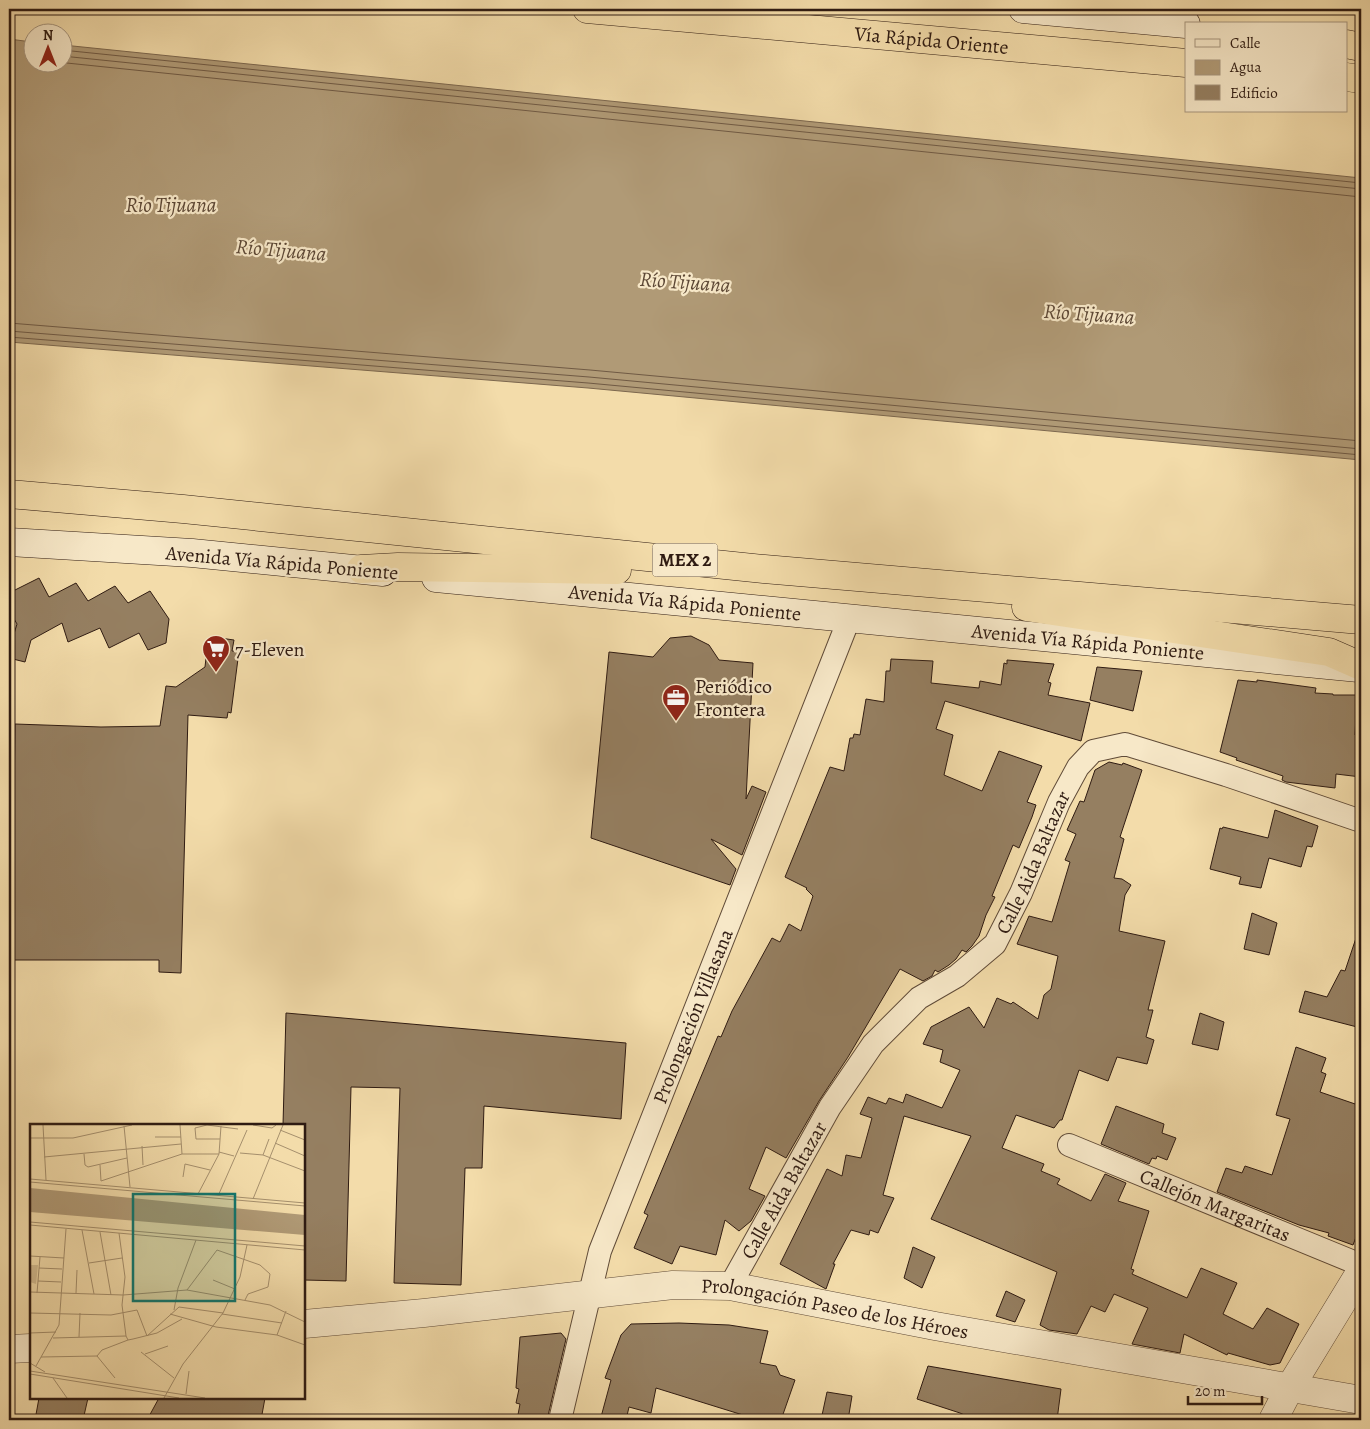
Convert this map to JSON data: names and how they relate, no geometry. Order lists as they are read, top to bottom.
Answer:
{
  "streets": {
    "highway": ["Vía Rápida Oriente", "MEX 2", "Avenida Vía Rápida Poniente"],
    "main road": ["Prolongación Paseo de los Héroes"],
    "street": ["Calle Aida Baltazar", "Prolongación Villasana", "Callejón Margaritas"]
  },
  "crossings": [
    ["Avenida Vía Rápida Poniente", "Prolongación Villasana"],
    ["Calle Aida Baltazar", "Prolongación Paseo de los Héroes"],
    ["Prolongación Villasana", "Prolongación Paseo de los Héroes"]
  ],
  "water": ["Rio Tijuana", "Río Tijuana"],
  "places": {
    "supermarket": ["7-Eleven"],
    "office": ["Periódico Frontera"]
  },
  "legend": ["Calle", "Agua", "Edificio"],
  "scale_bar": "20 m",
  "north": "top"
}
